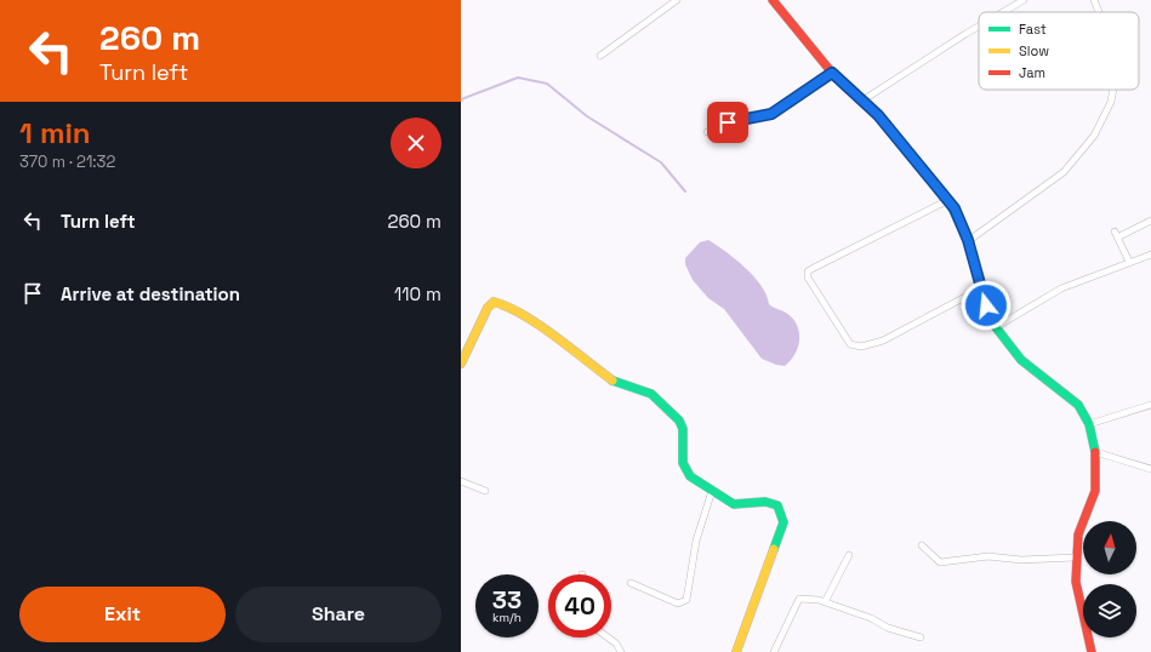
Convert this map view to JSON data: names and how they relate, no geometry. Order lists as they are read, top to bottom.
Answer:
{
  "legend": ["Fast", "Slow", "Jam"],
  "north": "top",
  "page": {
    "turn": ["260 m", "Turn left"],
    "heading": ["1 min", "370 m · 21:32"],
    "list": [
      {
        "name": "Turn left",
        "value": "260 m"
      },
      {
        "name": "Arrive at destination",
        "value": "110 m"
      }
    ],
    "speed": "33 km/h",
    "limit": "40",
    "buttons": ["Exit", "Share"]
  }
}
